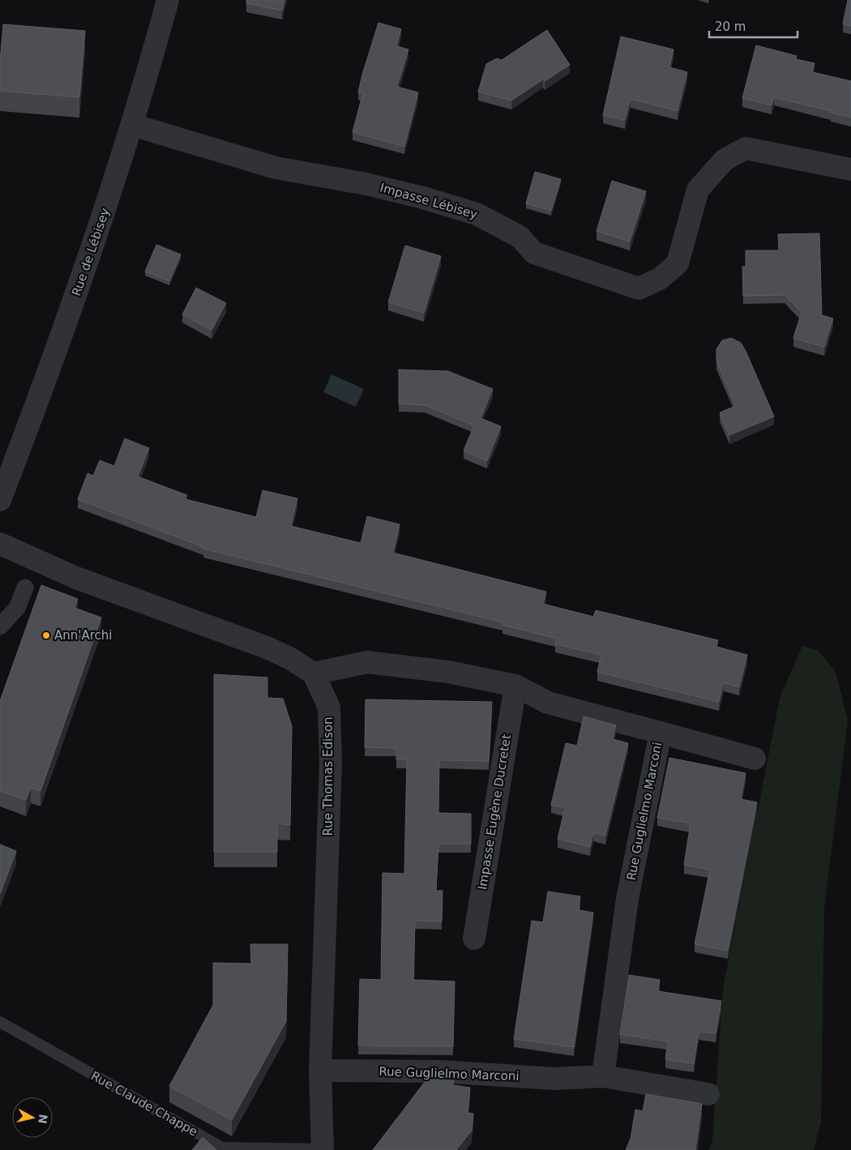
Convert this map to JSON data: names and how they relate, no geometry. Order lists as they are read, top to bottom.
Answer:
{
  "streets": {
    "street": [
      "Impasse Lébisey",
      "Rue de Lébisey",
      "Rue Thomas Edison",
      "Rue Guglielmo Marconi",
      "Impasse Eugène Ducretet"
    ],
    "lane": ["Rue Claude Chappe"]
  },
  "crossings": [
    ["Impasse Lébisey", "Rue de Lébisey"],
    ["Rue Thomas Edison", "Rue Guglielmo Marconi"],
    ["Rue Thomas Edison", "Rue Claude Chappe"],
    ["Rue Guglielmo Marconi", "Impasse Eugène Ducretet"]
  ],
  "places": ["Ann'Archi"],
  "scale_bar": "20 m",
  "north": "right"
}
